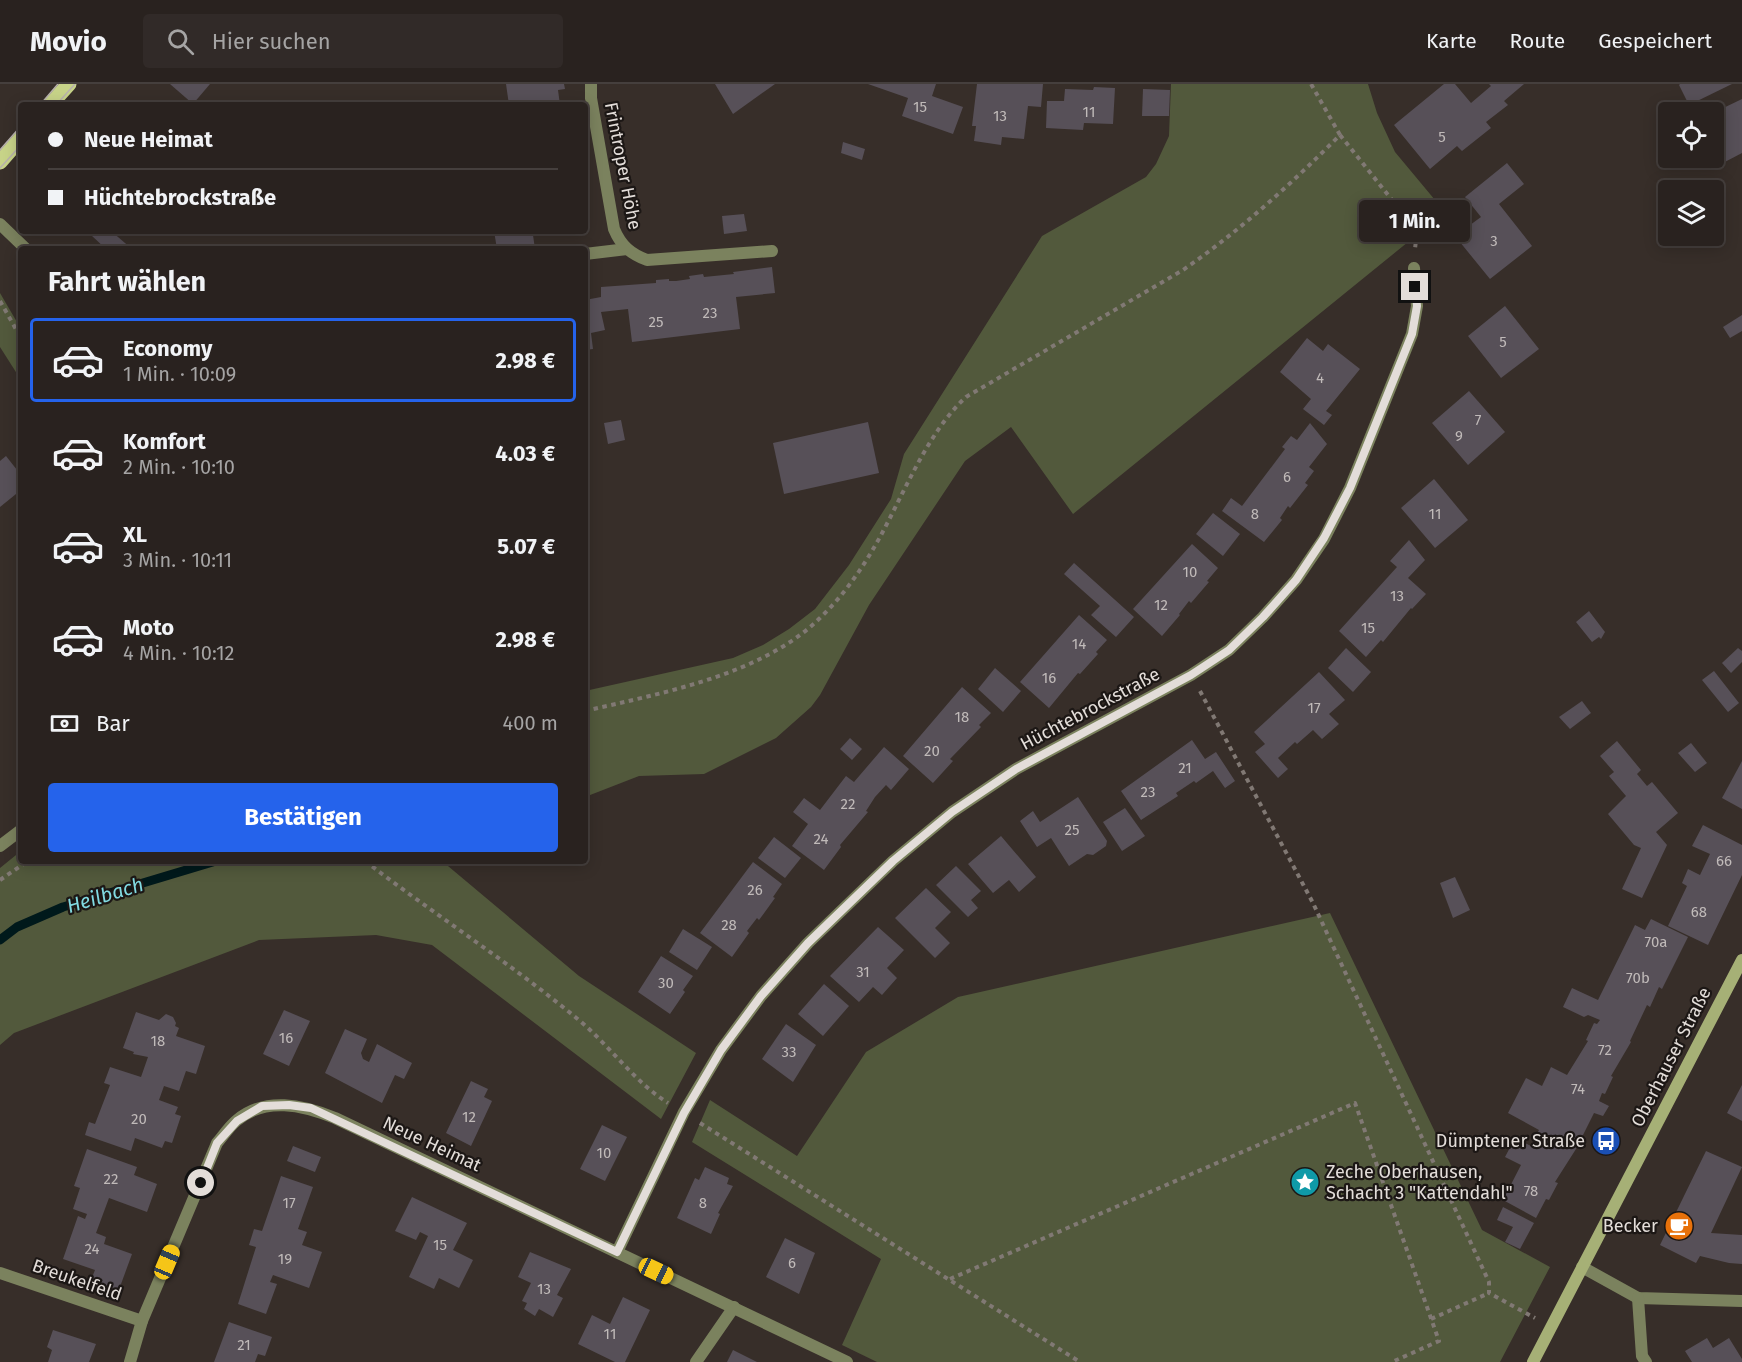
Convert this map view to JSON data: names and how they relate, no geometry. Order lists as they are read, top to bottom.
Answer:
{
  "streets": {
    "street": [
      "Frintroper Höhe",
      "Hüchtebrockstraße",
      "Oberhauser Straße",
      "Neue Heimat",
      "Breukelfeld"
    ]
  },
  "crossings": [
    ["Hüchtebrockstraße", "Neue Heimat"],
    ["Neue Heimat", "Breukelfeld"]
  ],
  "water": ["Heilbach"],
  "places": {
    "bus stop": ["Dümptener Straße"],
    "place": ["Zeche Oberhausen, Schacht 3 \"Kattendahl\""],
    "cafe": ["Becker"]
  },
  "house_numbers": [
    "15",
    "11",
    "13",
    "5",
    "3",
    "23",
    "25",
    "5",
    "4",
    "7",
    "9",
    "6",
    "8",
    "11",
    "10",
    "13",
    "12",
    "15",
    "14",
    "16",
    "17",
    "18",
    "20",
    "21",
    "23",
    "22",
    "25",
    "24",
    "66",
    "26",
    "68",
    "28",
    "70a",
    "31",
    "70b",
    "30",
    "16",
    "18",
    "72",
    "33",
    "74",
    "12",
    "20",
    "10",
    "22",
    "78",
    "17",
    "8",
    "15",
    "24",
    "19",
    "6",
    "13",
    "11",
    "21"
  ],
  "page": {
    "header": "Movio",
    "search": "Hier suchen",
    "nav": ["Karte", "Route", "Gespeichert"],
    "banner": ["Neue Heimat", "Hüchtebrockstraße"],
    "bubble": "1 Min.",
    "heading": "Fahrt wählen",
    "list": [
      {
        "name": "Economy",
        "note": "1 Min. · 10:09",
        "value": "2.98 €"
      },
      {
        "name": "Komfort",
        "note": "2 Min. · 10:10",
        "value": "4.03 €"
      },
      {
        "name": "XL",
        "note": "3 Min. · 10:11",
        "value": "5.07 €"
      },
      {
        "name": "Moto",
        "note": "4 Min. · 10:12",
        "value": "2.98 €"
      }
    ],
    "pay": ["Bar", "400 m"],
    "buttons": "Bestätigen"
  }
}
